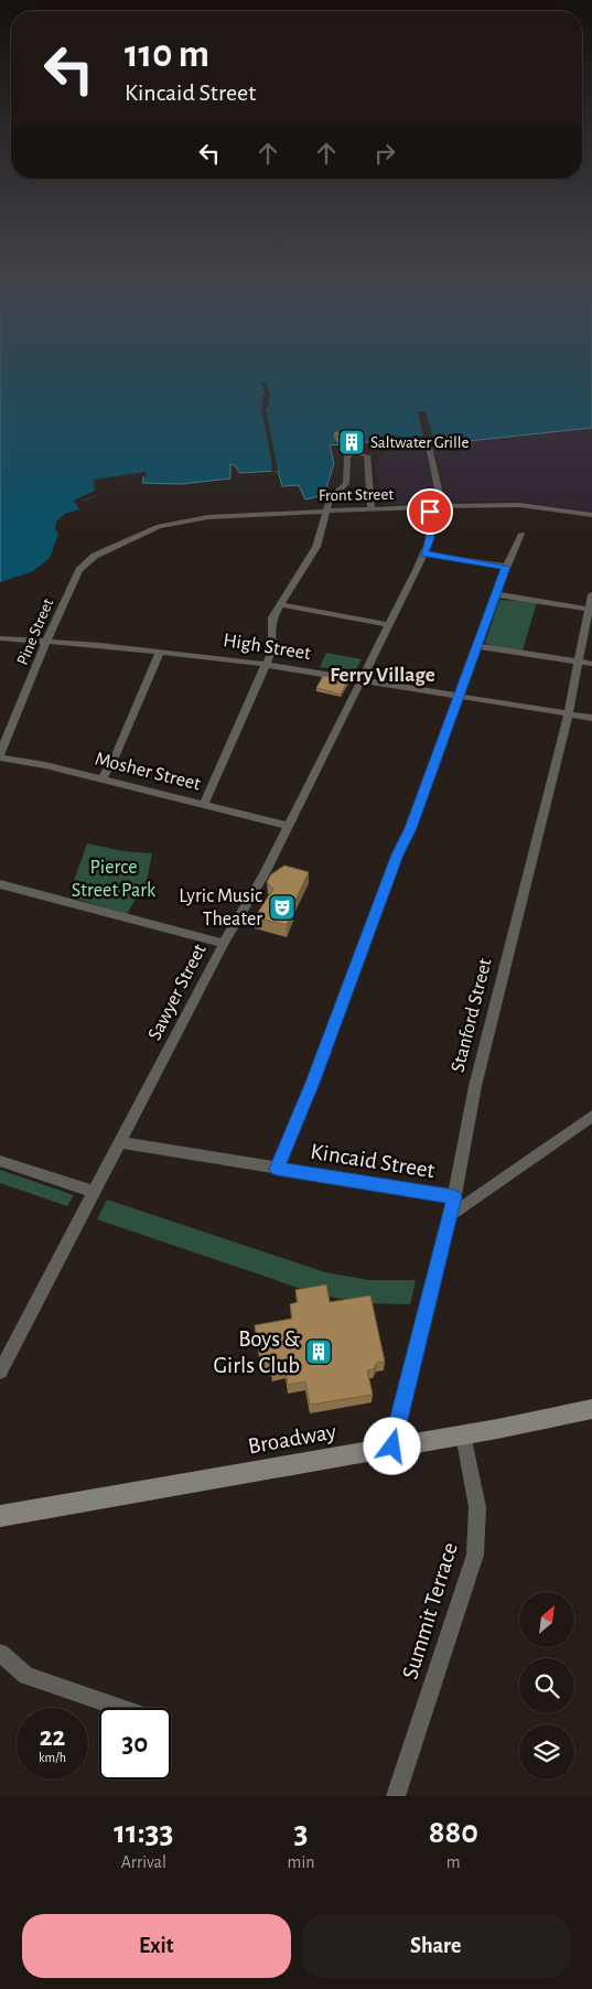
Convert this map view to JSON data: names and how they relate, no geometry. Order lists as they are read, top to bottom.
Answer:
{
  "streets": {
    "main road": ["Broadway"],
    "street": [
      "Front Street",
      "Pine Street",
      "High Street",
      "Mosher Street",
      "Sawyer Street",
      "Stanford Street",
      "Kincaid Street",
      "Summit Terrace"
    ]
  },
  "crossings": [
    ["Front Street", "Pine Street"],
    ["Front Street", "Sawyer Street"],
    ["Pine Street", "High Street"],
    ["Pine Street", "Mosher Street"],
    ["High Street", "Sawyer Street"],
    ["High Street", "Stanford Street"],
    ["Mosher Street", "Sawyer Street"],
    ["Sawyer Street", "Kincaid Street"],
    ["Stanford Street", "Kincaid Street"],
    ["Stanford Street", "Broadway"],
    ["Broadway", "Summit Terrace"]
  ],
  "districts": ["Ferry Village"],
  "parks": ["Pierce Street Park"],
  "places": {
    "building": ["Saltwater Grille", "Boys & Girls Club"],
    "theatre": ["Lyric Music Theater"]
  },
  "north": "top right",
  "page": {
    "turn": ["110 m", "Kincaid Street"],
    "speed": "22 km/h",
    "limit": "30",
    "eta": [
      "11:33",
      "Arrival",
      "3",
      "min",
      "880",
      "m"
    ],
    "buttons": ["Exit", "Share"]
  }
}
